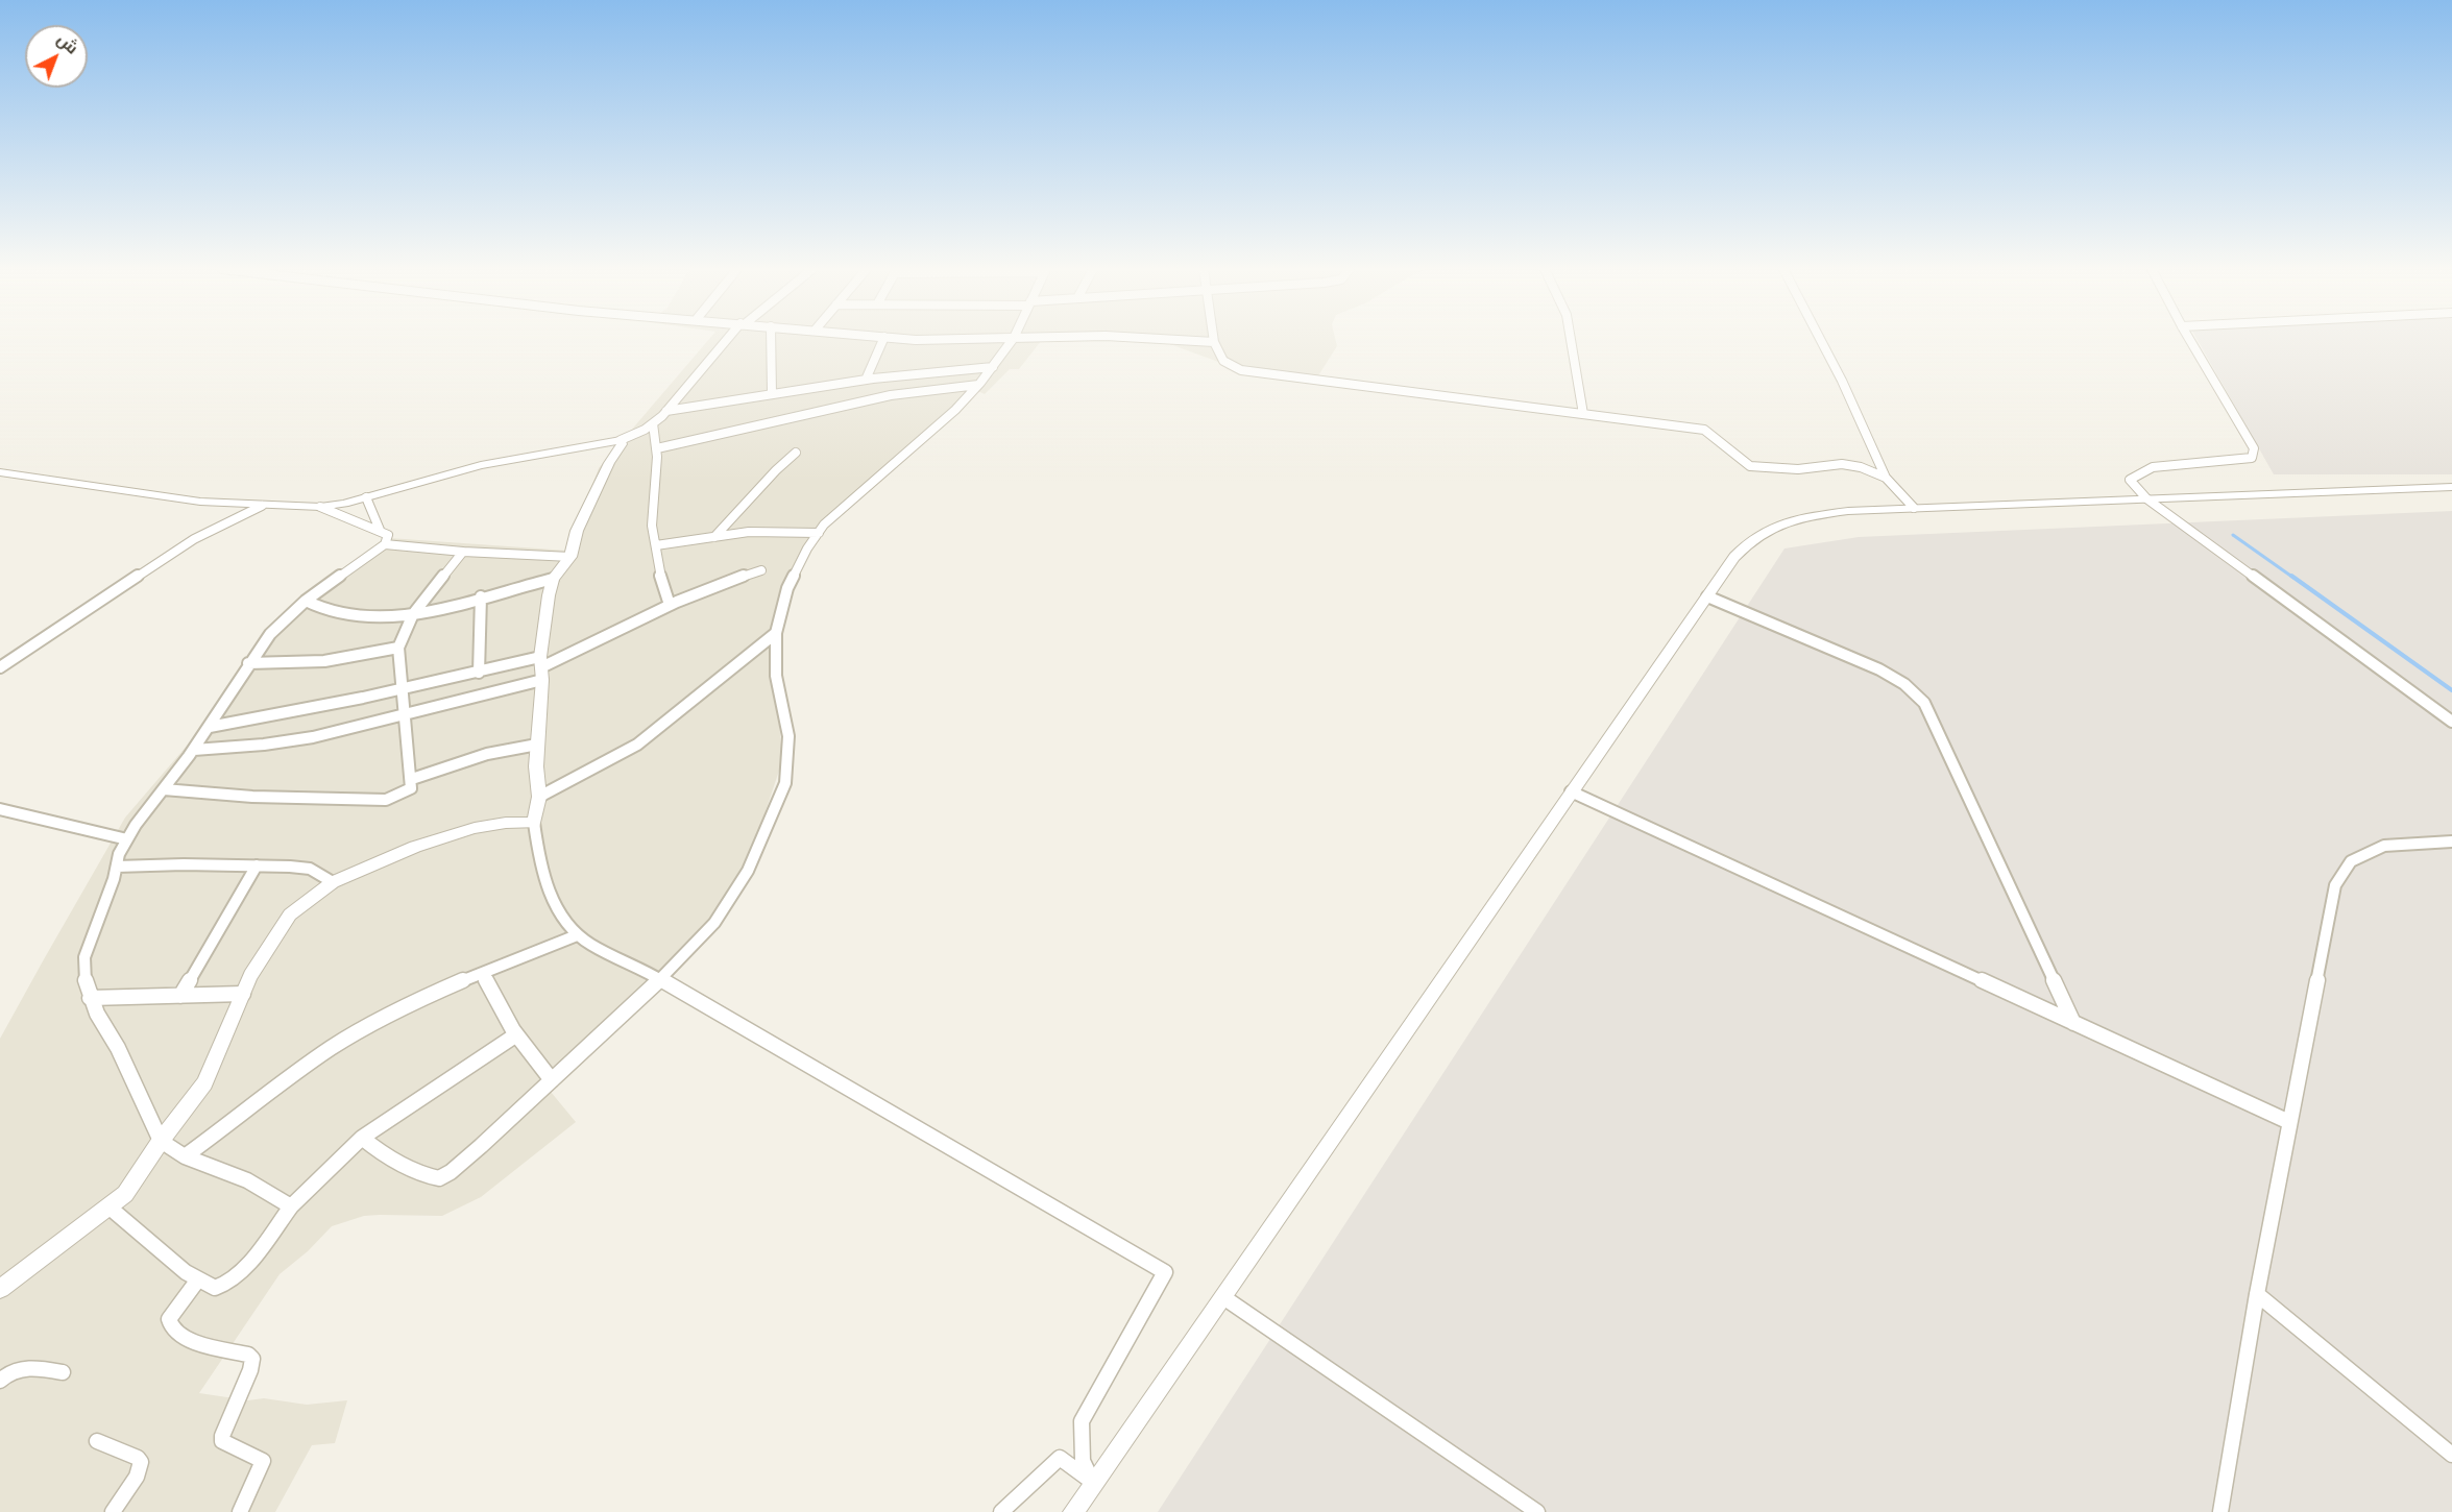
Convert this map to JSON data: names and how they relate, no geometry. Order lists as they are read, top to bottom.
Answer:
{
  "north": "top right"
}
